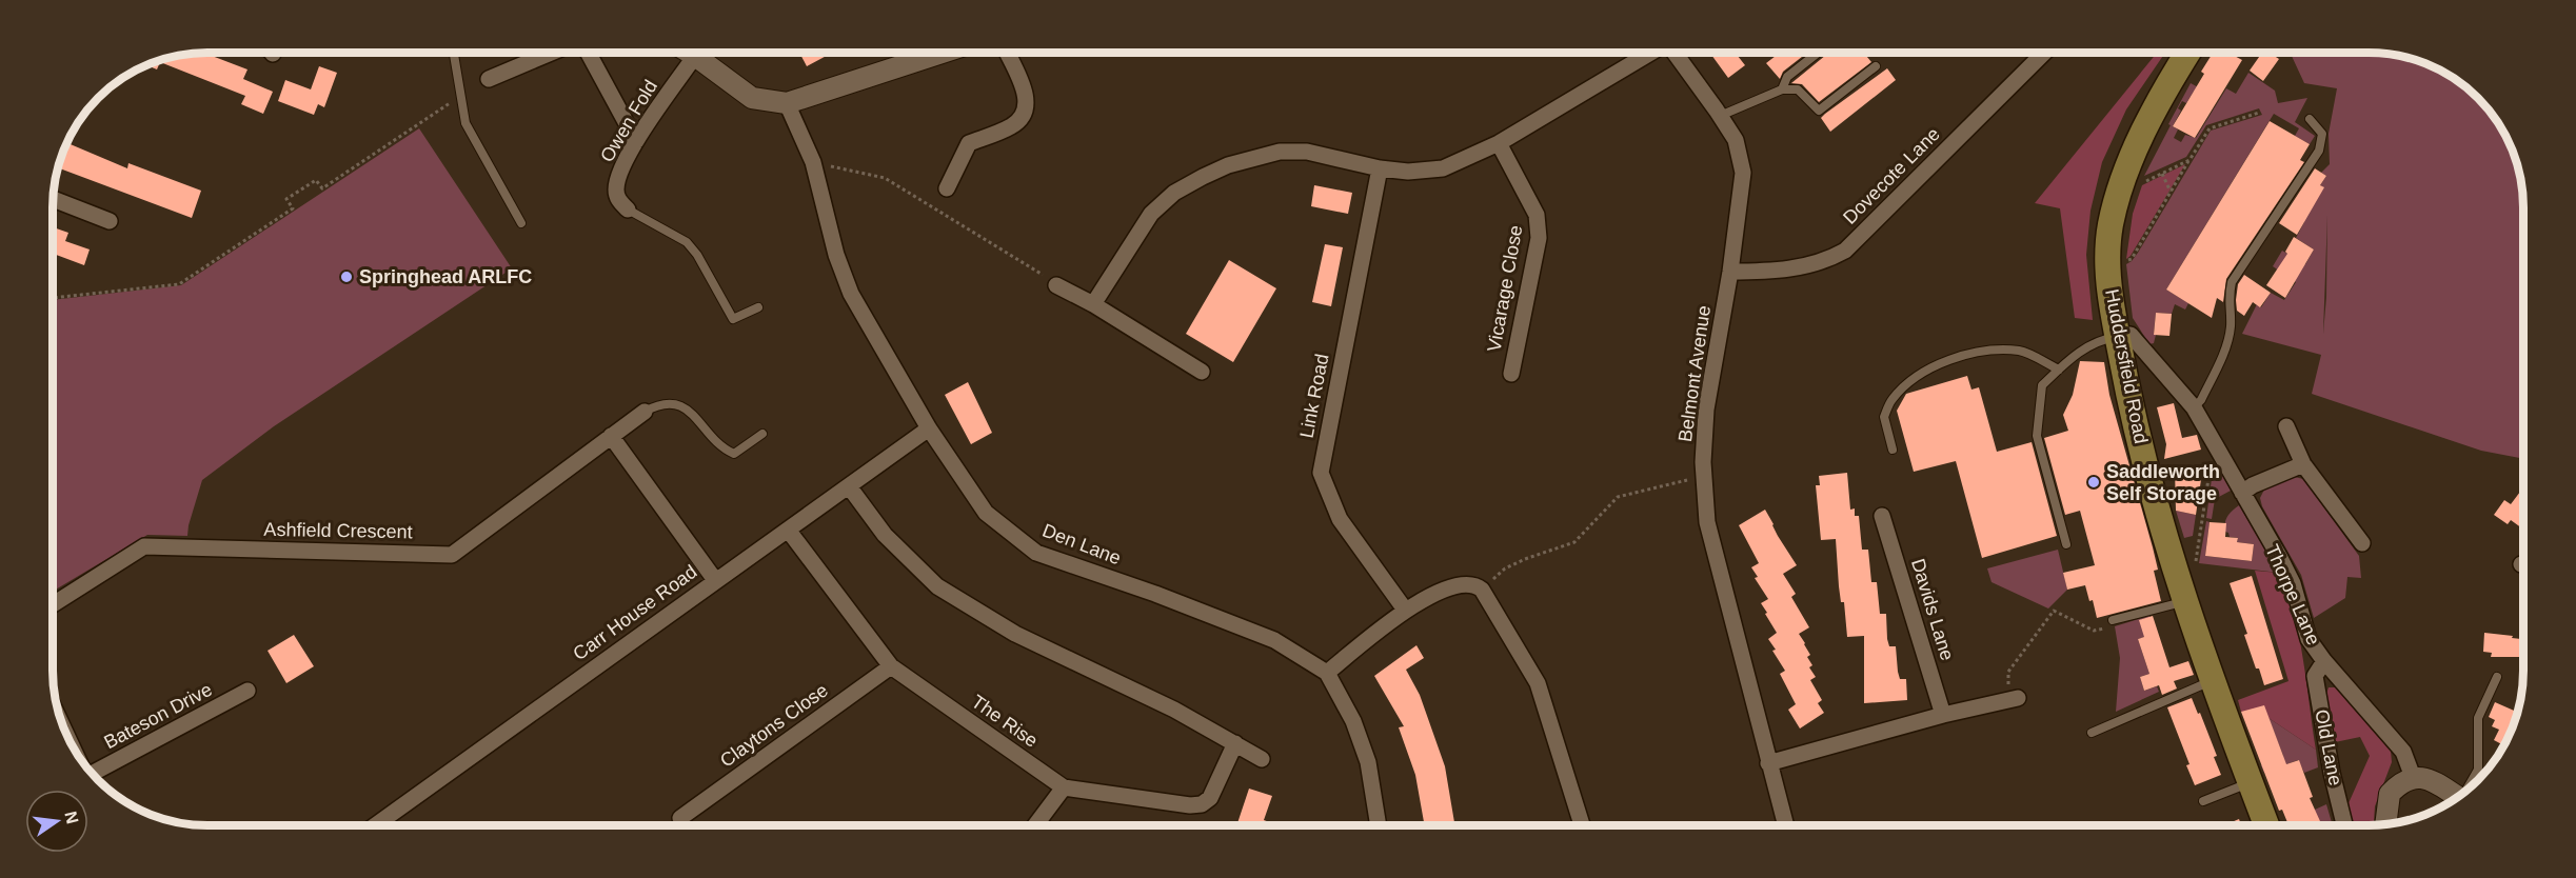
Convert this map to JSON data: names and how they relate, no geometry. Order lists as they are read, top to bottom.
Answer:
{
  "streets": {
    "main road": ["Huddersfield Road"],
    "street": [
      "Owen Fold",
      "Dovecote Lane",
      "Vicarage Close",
      "Belmont Avenue",
      "Link Road",
      "Ashfield Crescent",
      "Den Lane",
      "Thorpe Lane",
      "Davids Lane",
      "Carr House Road",
      "Bateson Drive",
      "The Rise",
      "Claytons Close",
      "Old Lane"
    ]
  },
  "crossings": [
    ["Dovecote Lane", "Belmont Avenue"],
    ["Huddersfield Road", "Thorpe Lane"],
    ["Den Lane", "Carr House Road"],
    ["Thorpe Lane", "Old Lane"],
    ["Carr House Road", "The Rise"],
    ["The Rise", "Claytons Close"]
  ],
  "places": ["Springhead ARLFC", "Saddleworth Self Storage"],
  "north": "right"
}
